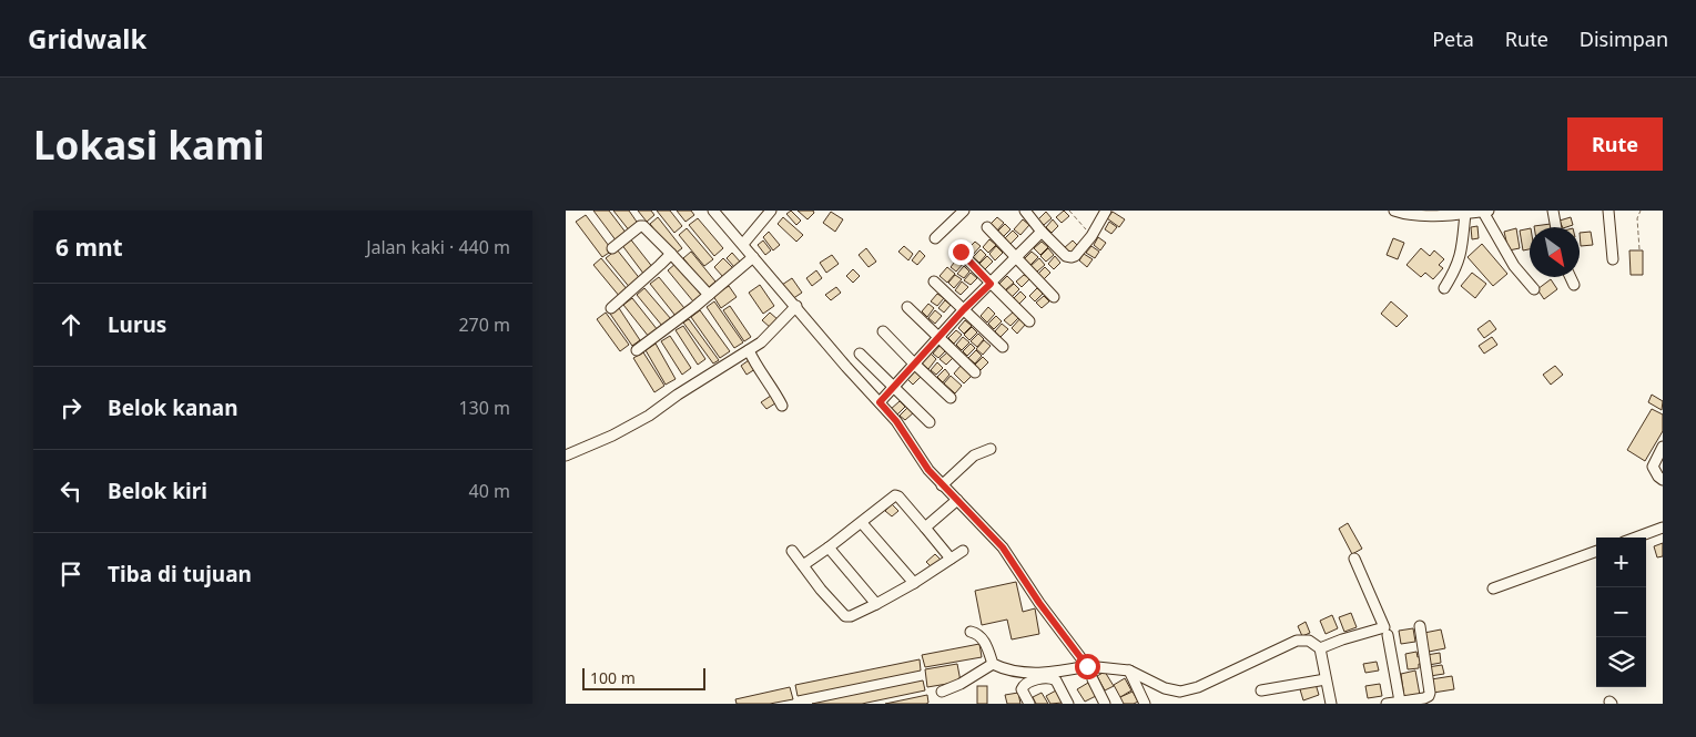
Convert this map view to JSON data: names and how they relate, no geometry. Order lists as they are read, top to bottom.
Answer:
{
  "scale_bar": "100 m",
  "north": "bottom right",
  "page": {
    "header": "Gridwalk",
    "nav": ["Peta", "Rute", "Disimpan"],
    "buttons": "Rute",
    "title": "Lokasi kami",
    "heading": ["6 mnt", "Jalan kaki · 440 m"],
    "list": [
      ["Lurus", "270 m"],
      ["Belok kanan", "130 m"],
      ["Belok kiri", "40 m"],
      "Tiba di tujuan"
    ],
    "map_buttons": ["+", "−"],
    "scale": "100 m"
  }
}
